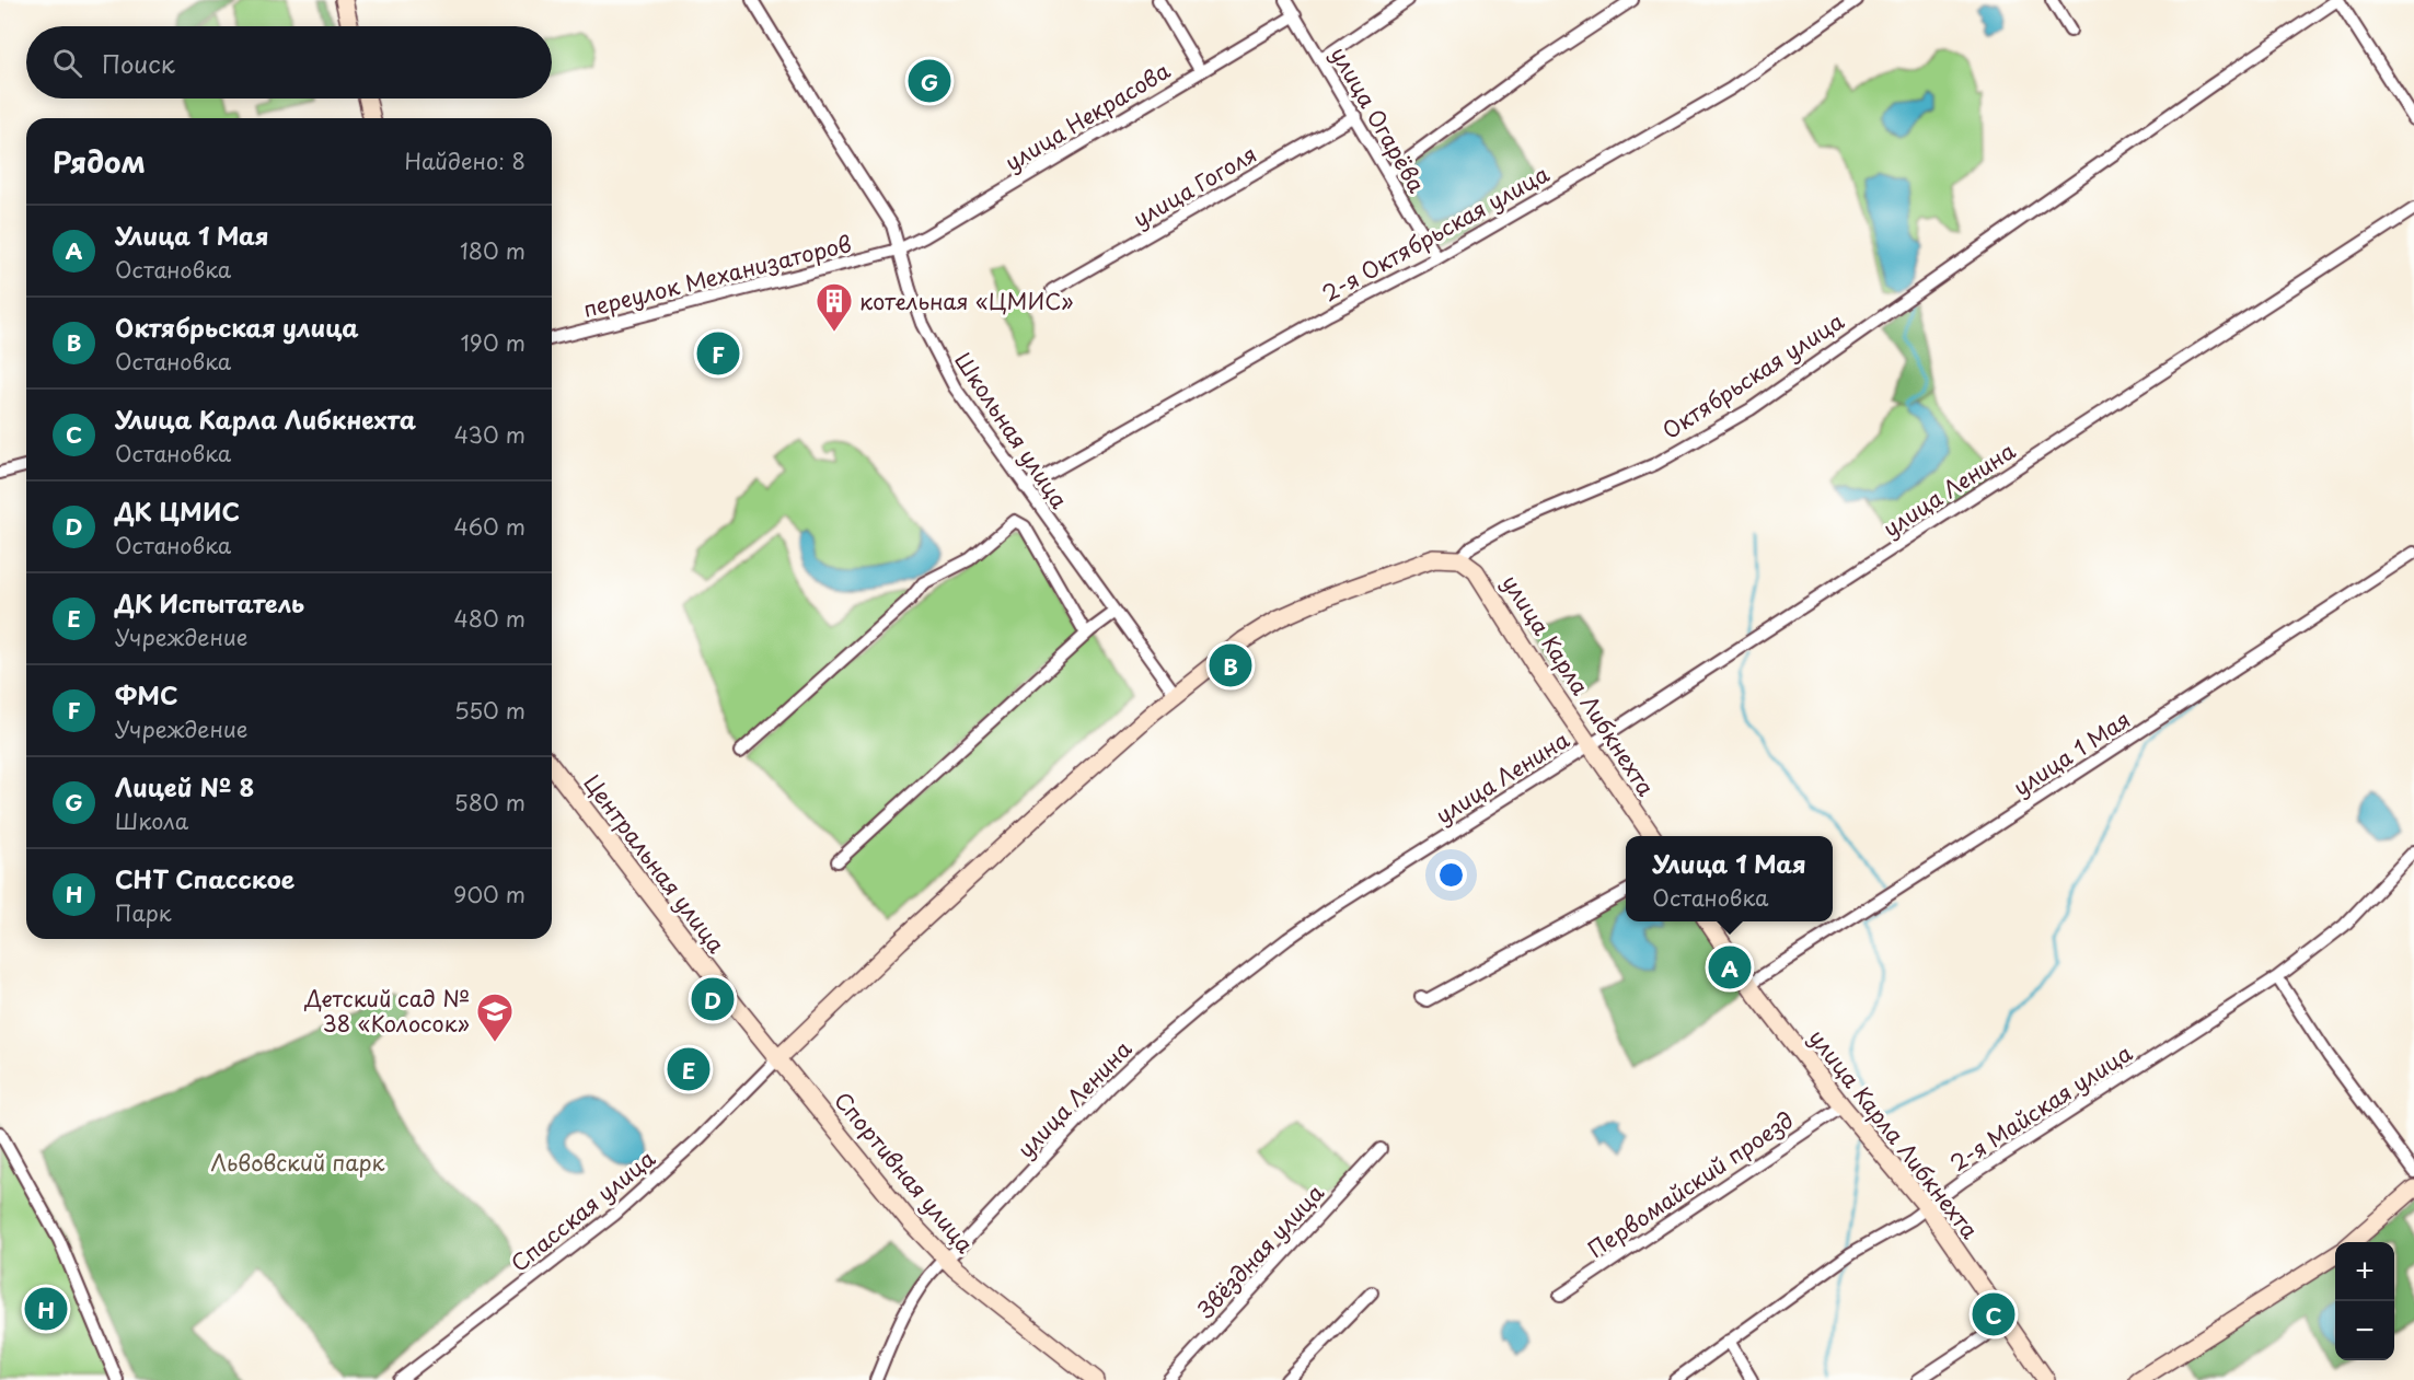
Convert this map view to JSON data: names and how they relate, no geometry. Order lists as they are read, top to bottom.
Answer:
{
  "streets": {
    "street": [
      "улица Некрасова",
      "улица Огарёва",
      "улица Гоголя",
      "2-я Октябрьская улица",
      "переулок Механизаторов",
      "Октябрьская улица",
      "Школьная улица",
      "улица Ленина",
      "улица Карла Либкнехта",
      "улица 1 Мая",
      "Центральная улица",
      "2-я Майская улица",
      "Спортивная улица",
      "Первомайский проезд",
      "Спасская улица",
      "Звёздная улица"
    ]
  },
  "crossings": [
    ["улица Некрасова", "улица Огарёва"],
    ["улица Некрасова", "переулок Механизаторов"],
    ["улица Некрасова", "Школьная улица"],
    ["улица Огарёва", "улица Гоголя"],
    ["улица Огарёва", "2-я Октябрьская улица"],
    ["2-я Октябрьская улица", "Школьная улица"],
    ["переулок Механизаторов", "Школьная улица"],
    ["Октябрьская улица", "улица Карла Либкнехта"],
    ["улица Ленина", "улица Карла Либкнехта"],
    ["улица Ленина", "Спортивная улица"],
    ["улица Карла Либкнехта", "улица 1 Мая"],
    ["улица Карла Либкнехта", "2-я Майская улица"],
    ["улица Карла Либкнехта", "Первомайский проезд"],
    ["Центральная улица", "Спортивная улица"],
    ["Центральная улица", "Спасская улица"],
    ["Спортивная улица", "Спасская улица"]
  ],
  "parks": ["Львовский парк"],
  "places": {
    "building": ["котельная «ЦМИС»"],
    "school or university": ["Детский сад № 38 «Колосок»"]
  },
  "page": {
    "search": "Поиск",
    "pins": [
      "G",
      "F",
      "B",
      "A",
      "D",
      "E",
      "H",
      "C"
    ],
    "heading": ["Рядом", "Найдено: 8"],
    "list": [
      {
        "mark": "A",
        "name": "Улица 1 Мая",
        "note": "Остановка",
        "value": "180 m"
      },
      {
        "mark": "B",
        "name": "Октябрьская улица",
        "note": "Остановка",
        "value": "190 m"
      },
      {
        "mark": "C",
        "name": "Улица Карла Либкнехта",
        "note": "Остановка",
        "value": "430 m"
      },
      {
        "mark": "D",
        "name": "ДК ЦМИС",
        "note": "Остановка",
        "value": "460 m"
      },
      {
        "mark": "E",
        "name": "ДК Испытатель",
        "note": "Учреждение",
        "value": "480 m"
      },
      {
        "mark": "F",
        "name": "ФМС",
        "note": "Учреждение",
        "value": "550 m"
      },
      {
        "mark": "G",
        "name": "Лицей № 8",
        "note": "Школа",
        "value": "580 m"
      },
      {
        "mark": "H",
        "name": "СНТ Спасское",
        "note": "Парк",
        "value": "900 m"
      }
    ],
    "popup": ["Улица 1 Мая", "Остановка"],
    "map_buttons": ["+", "−"]
  }
}
